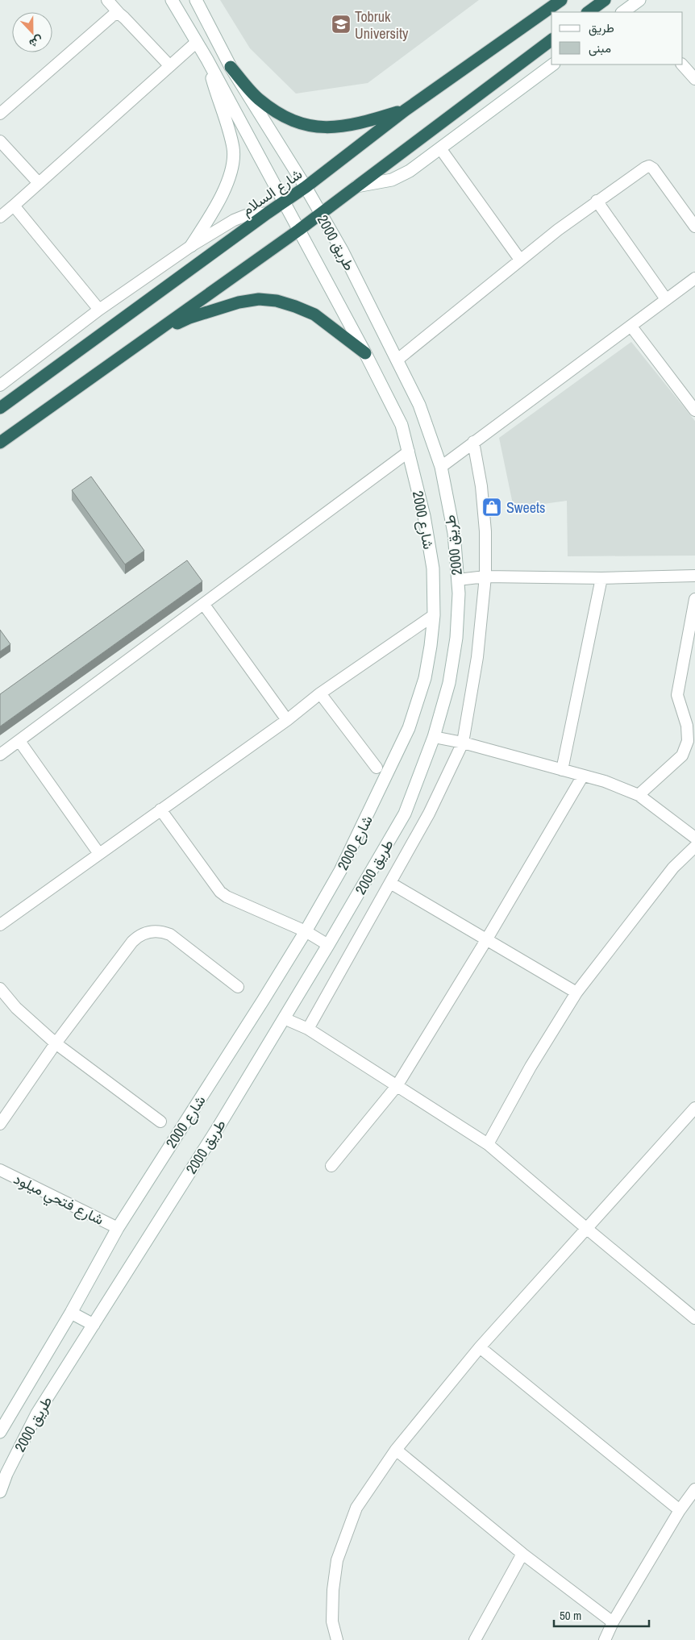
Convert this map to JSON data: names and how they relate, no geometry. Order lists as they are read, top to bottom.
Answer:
{
  "streets": {
    "highway": ["شارع السلام"],
    "street": ["طريق 2000", "شارع 2000", "شارع فتحي ميلود"]
  },
  "crossings": [
    ["شارع السلام", "طريق 2000"],
    ["شارع السلام", "شارع 2000"],
    ["شارع 2000", "شارع فتحي ميلود"]
  ],
  "places": {
    "school or university": ["Tobruk University"],
    "shop": ["Sweets"]
  },
  "legend": ["طريق", "مبنى"],
  "scale_bar": "50 m",
  "north": "bottom"
}
